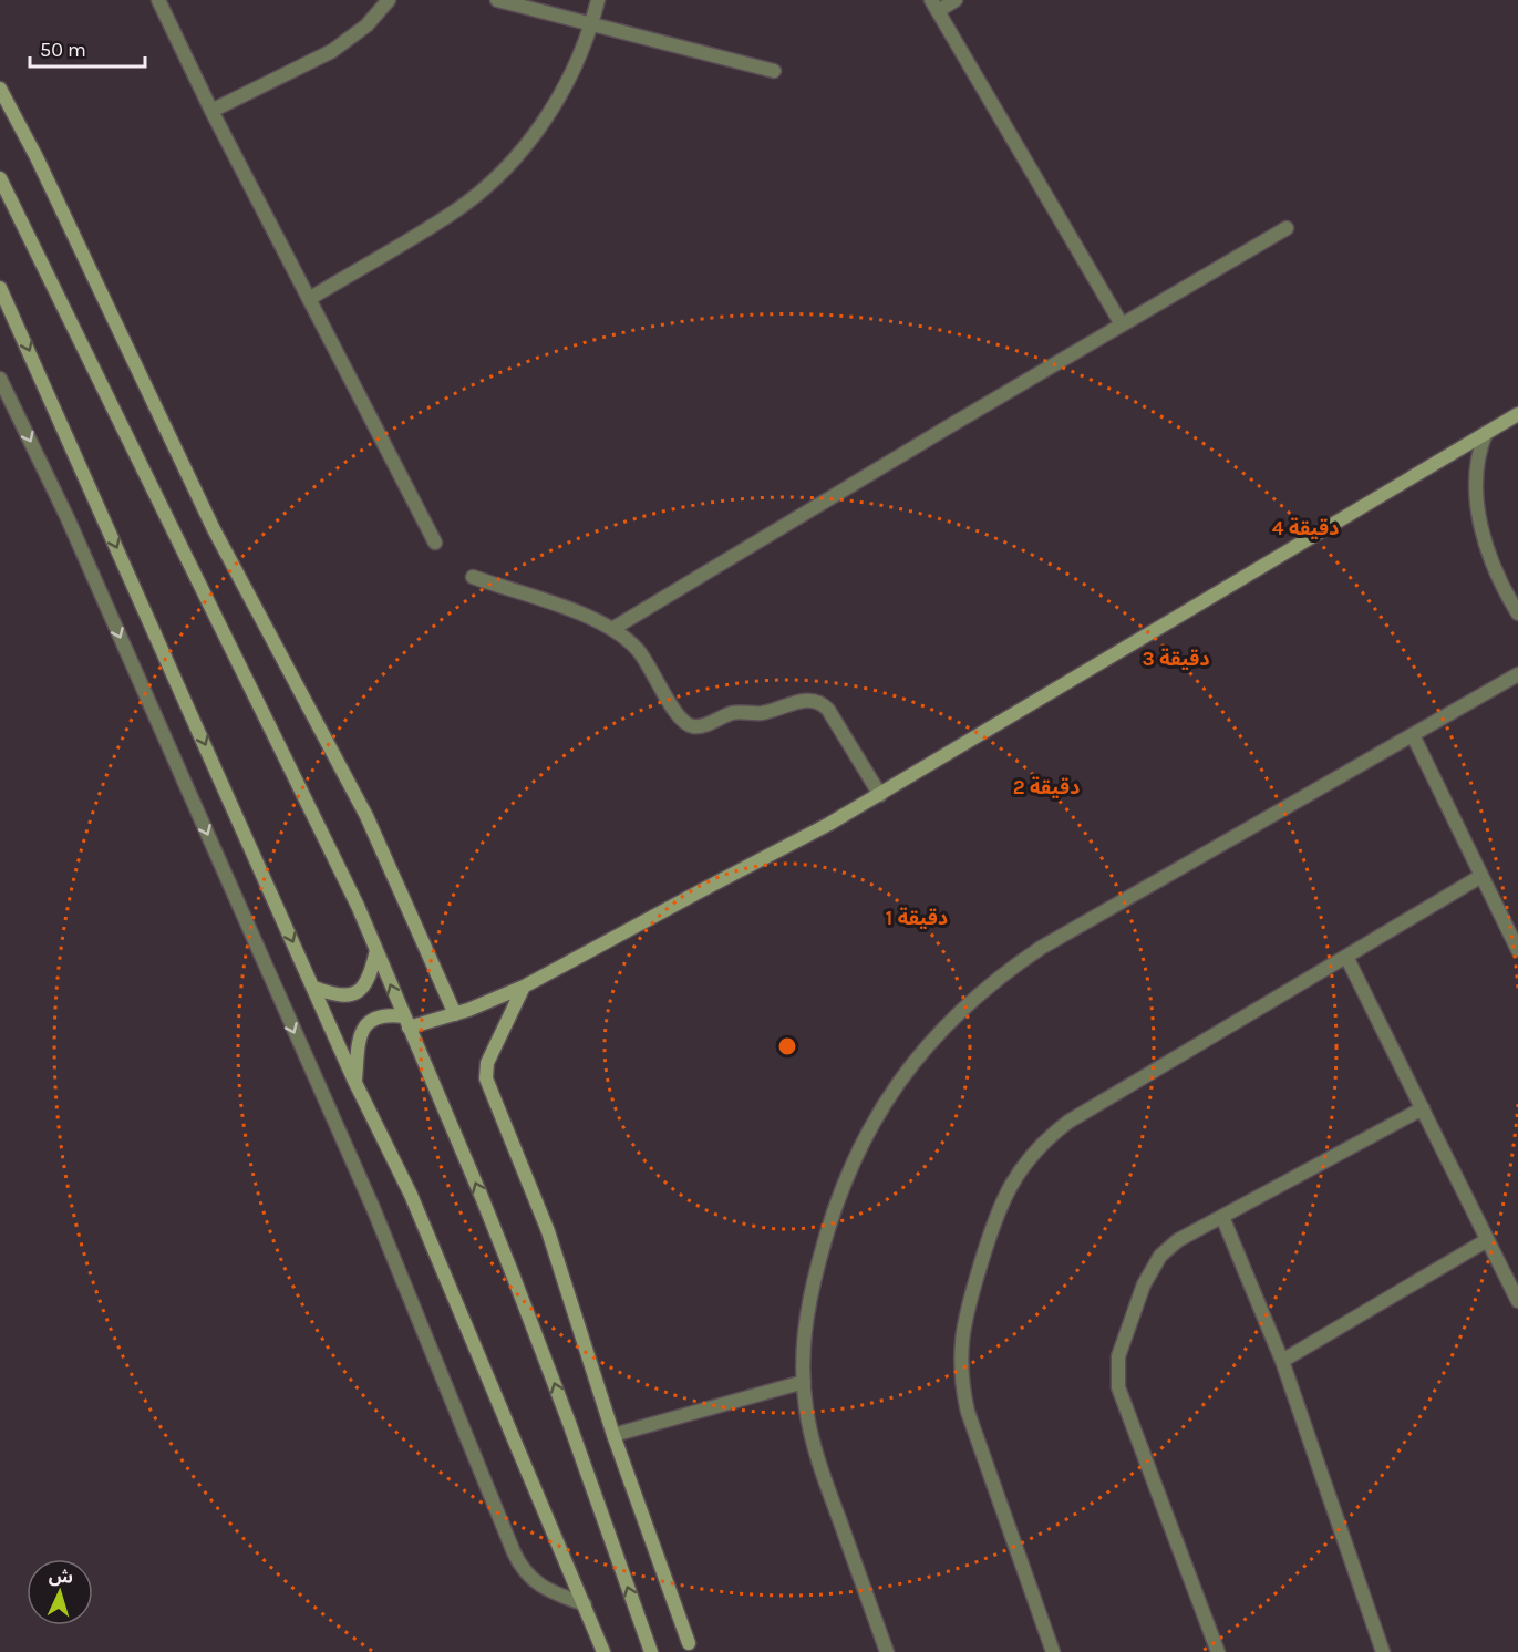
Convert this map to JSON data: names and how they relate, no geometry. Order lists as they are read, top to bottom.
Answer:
{
  "scale_bar": "50 m",
  "north": "top",
  "rings": [
    "4 دقيقة",
    "3 دقيقة",
    "2 دقيقة",
    "1 دقيقة"
  ]
}
